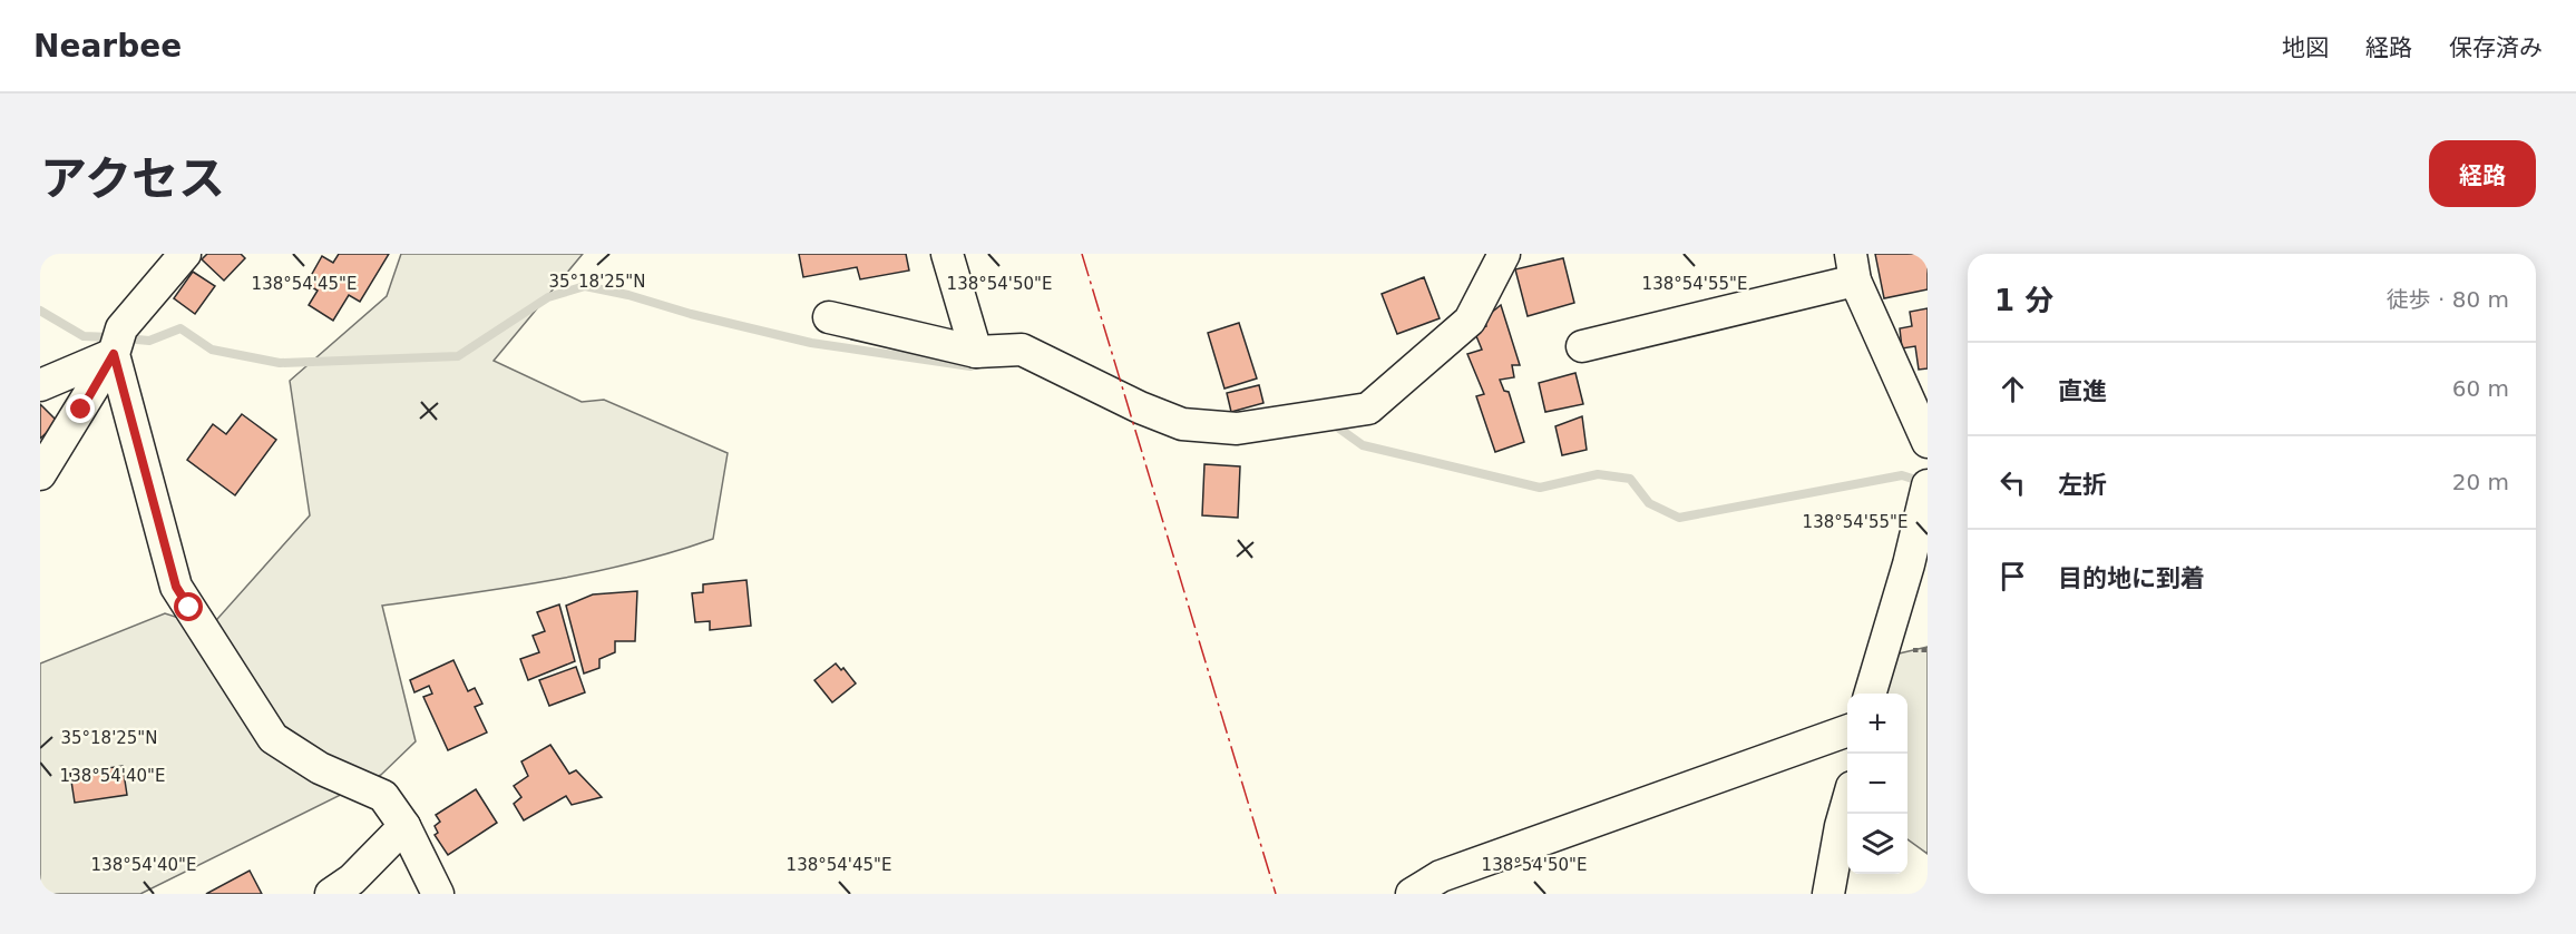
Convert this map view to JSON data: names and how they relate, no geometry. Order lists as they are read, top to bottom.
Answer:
{
  "page": {
    "header": "Nearbee",
    "nav": ["地図", "経路", "保存済み"],
    "title": "アクセス",
    "buttons": "経路",
    "heading": ["1 分", "徒歩 · 80 m"],
    "list": [
      ["直進", "60 m"],
      ["左折", "20 m"],
      "目的地に到着"
    ],
    "map_buttons": ["+", "−"]
  },
  "coordinates": [
    "35°18'25\"N",
    "138°54'50\"E",
    "138°54'55\"E",
    "138°54'45\"E",
    "138°54'40\"E"
  ]
}
